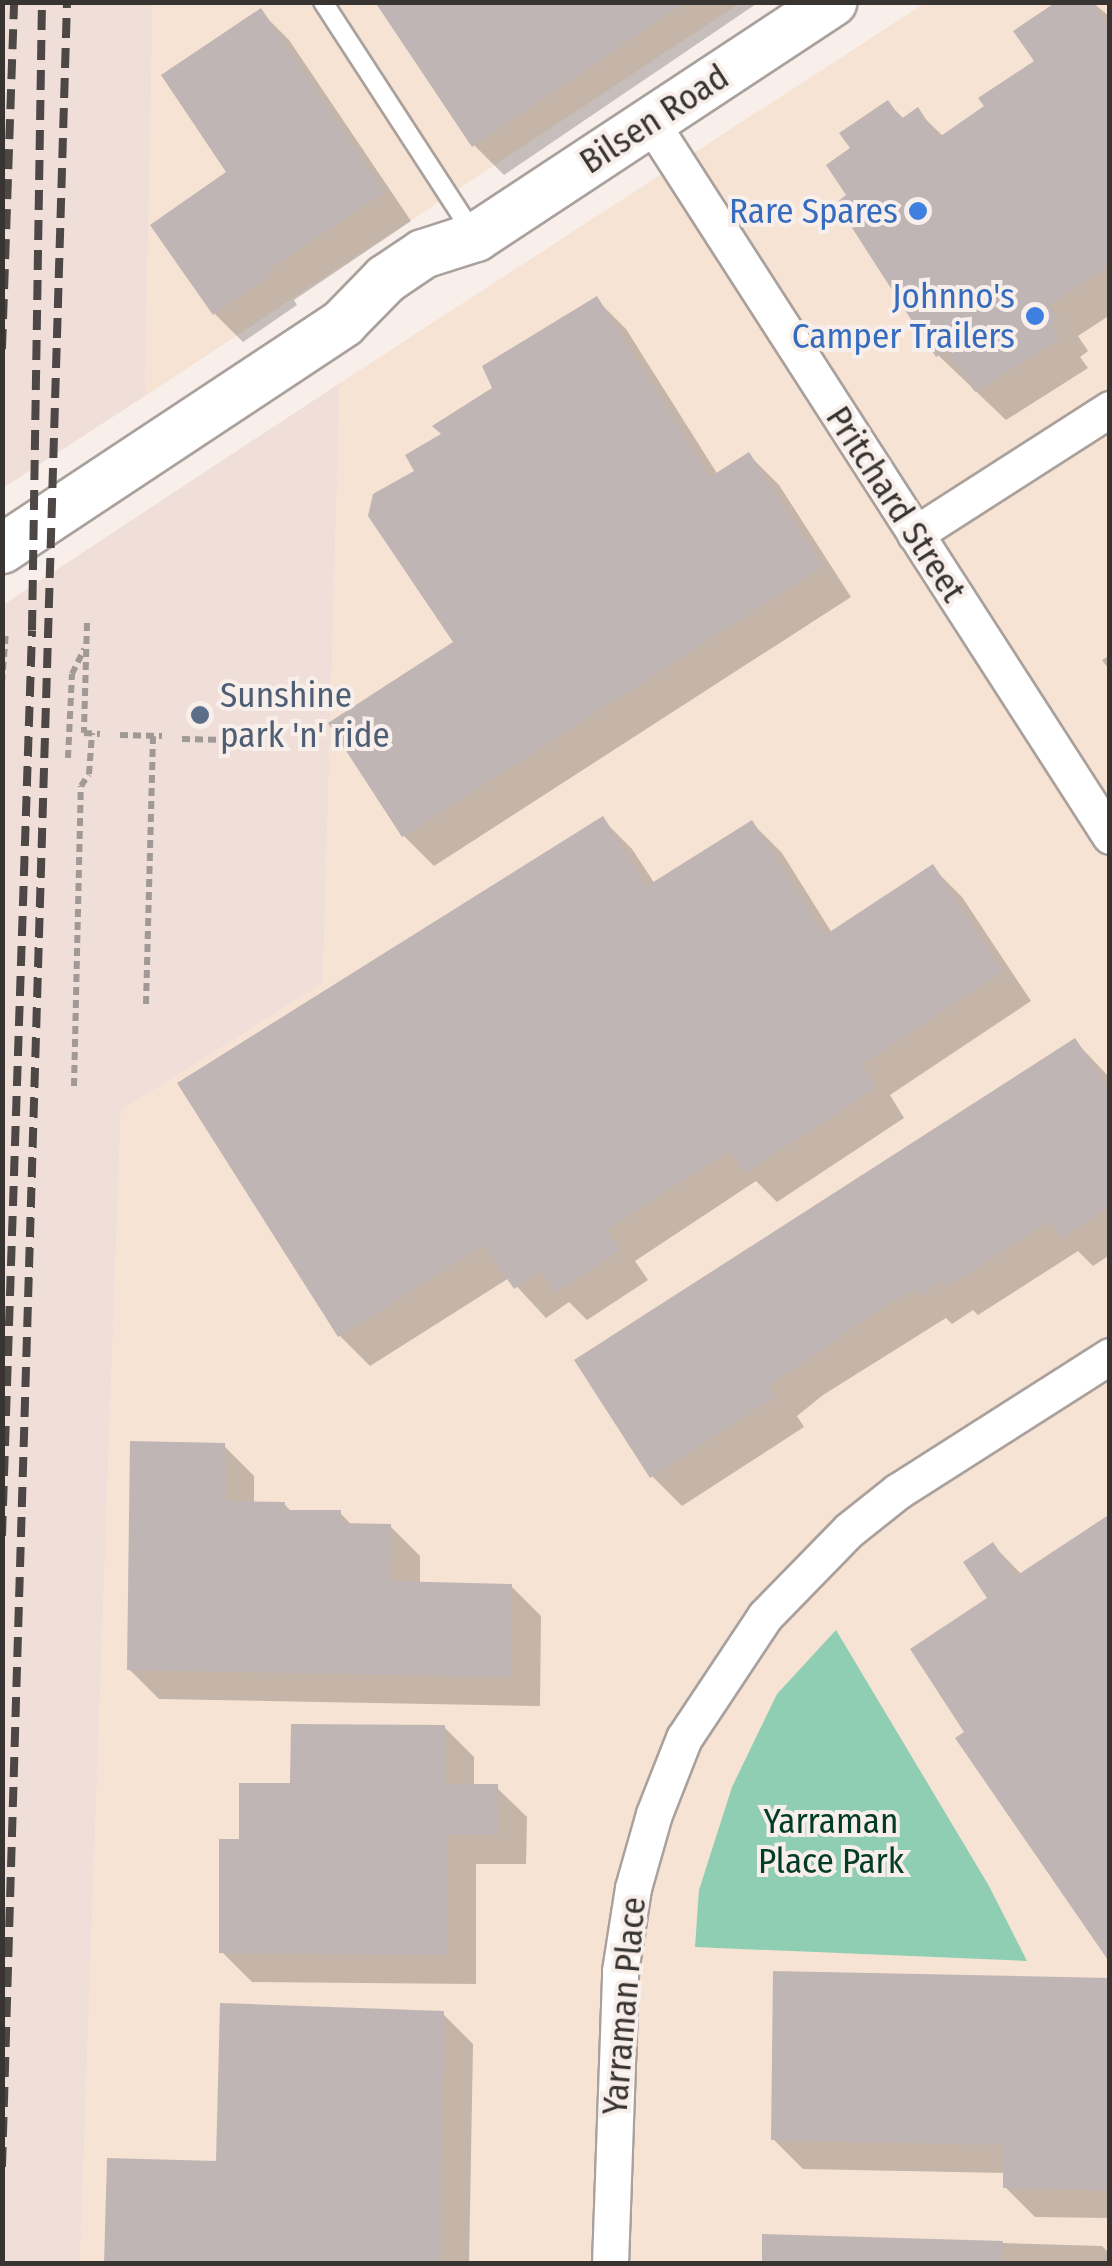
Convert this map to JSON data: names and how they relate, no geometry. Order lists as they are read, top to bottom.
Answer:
{
  "streets": {
    "street": ["Bilsen Road", "Pritchard Street", "Yarraman Place"]
  },
  "crossings": [
    ["Bilsen Road", "Pritchard Street"]
  ],
  "parks": ["Yarraman Place Park"],
  "places": ["Rare Spares", "Johnno's Camper Trailers", "Sunshine park 'n' ride"]
}
